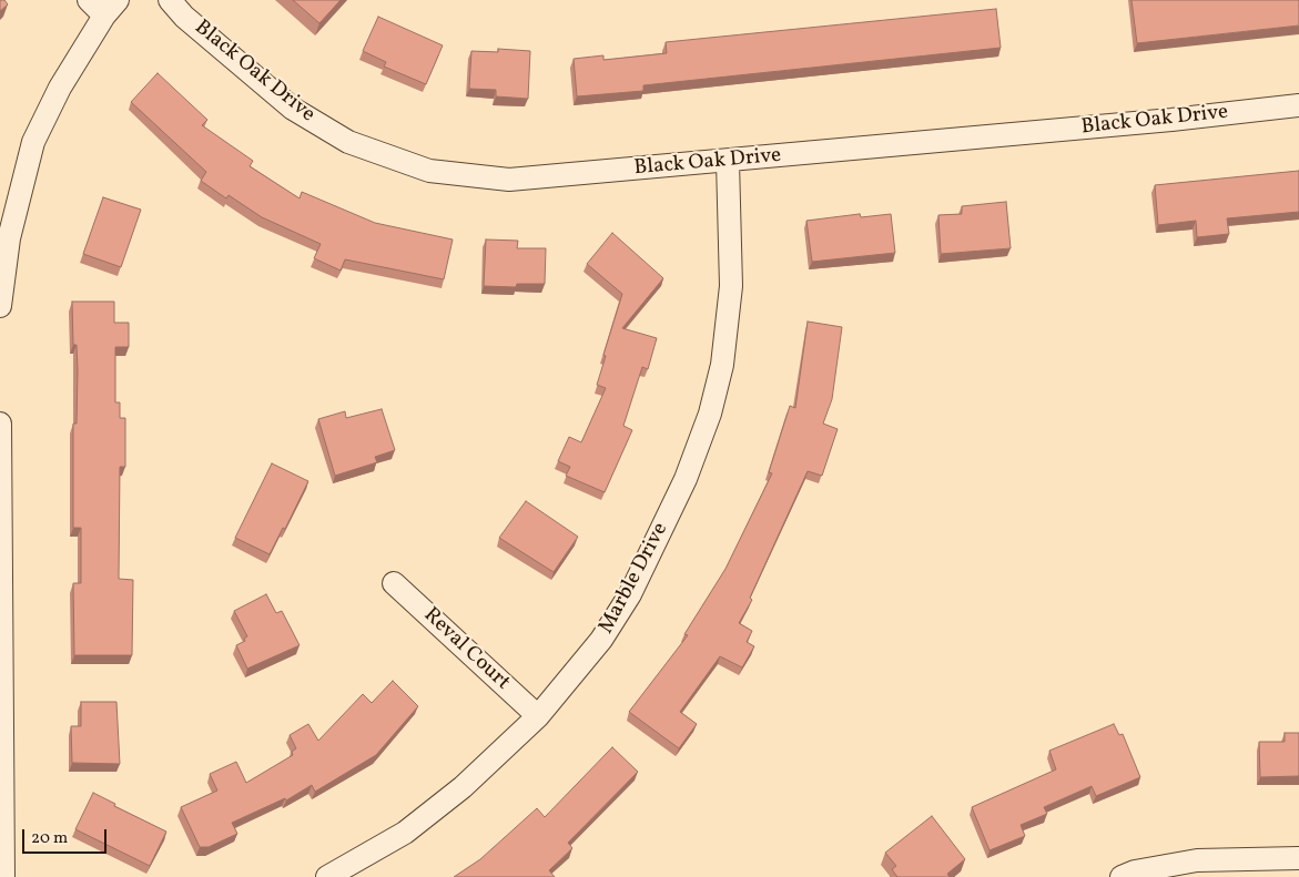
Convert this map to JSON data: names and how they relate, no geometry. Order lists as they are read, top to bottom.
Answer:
{
  "streets": {
    "street": ["Black Oak Drive", "Marble Drive", "Reval Court"]
  },
  "crossings": [
    ["Black Oak Drive", "Marble Drive"],
    ["Marble Drive", "Reval Court"]
  ],
  "scale_bar": "20 m"
}
